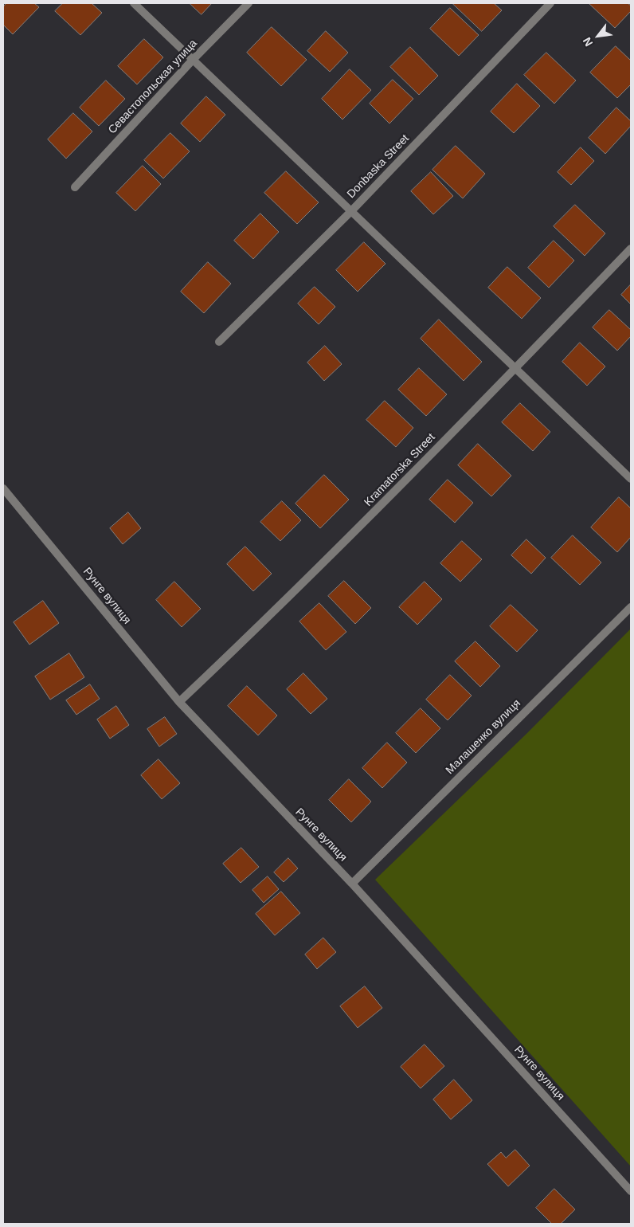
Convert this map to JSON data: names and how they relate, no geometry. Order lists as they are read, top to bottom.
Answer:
{
  "streets": {
    "street": [
      "Севастопольская улица",
      "Donbaska Street",
      "Kramatorska Street",
      "Рунге вулиця",
      "Малашенко вулиця"
    ]
  },
  "crossings": [
    ["Kramatorska Street", "Рунге вулиця"],
    ["Рунге вулиця", "Малашенко вулиця"]
  ],
  "north": "bottom left"
}
